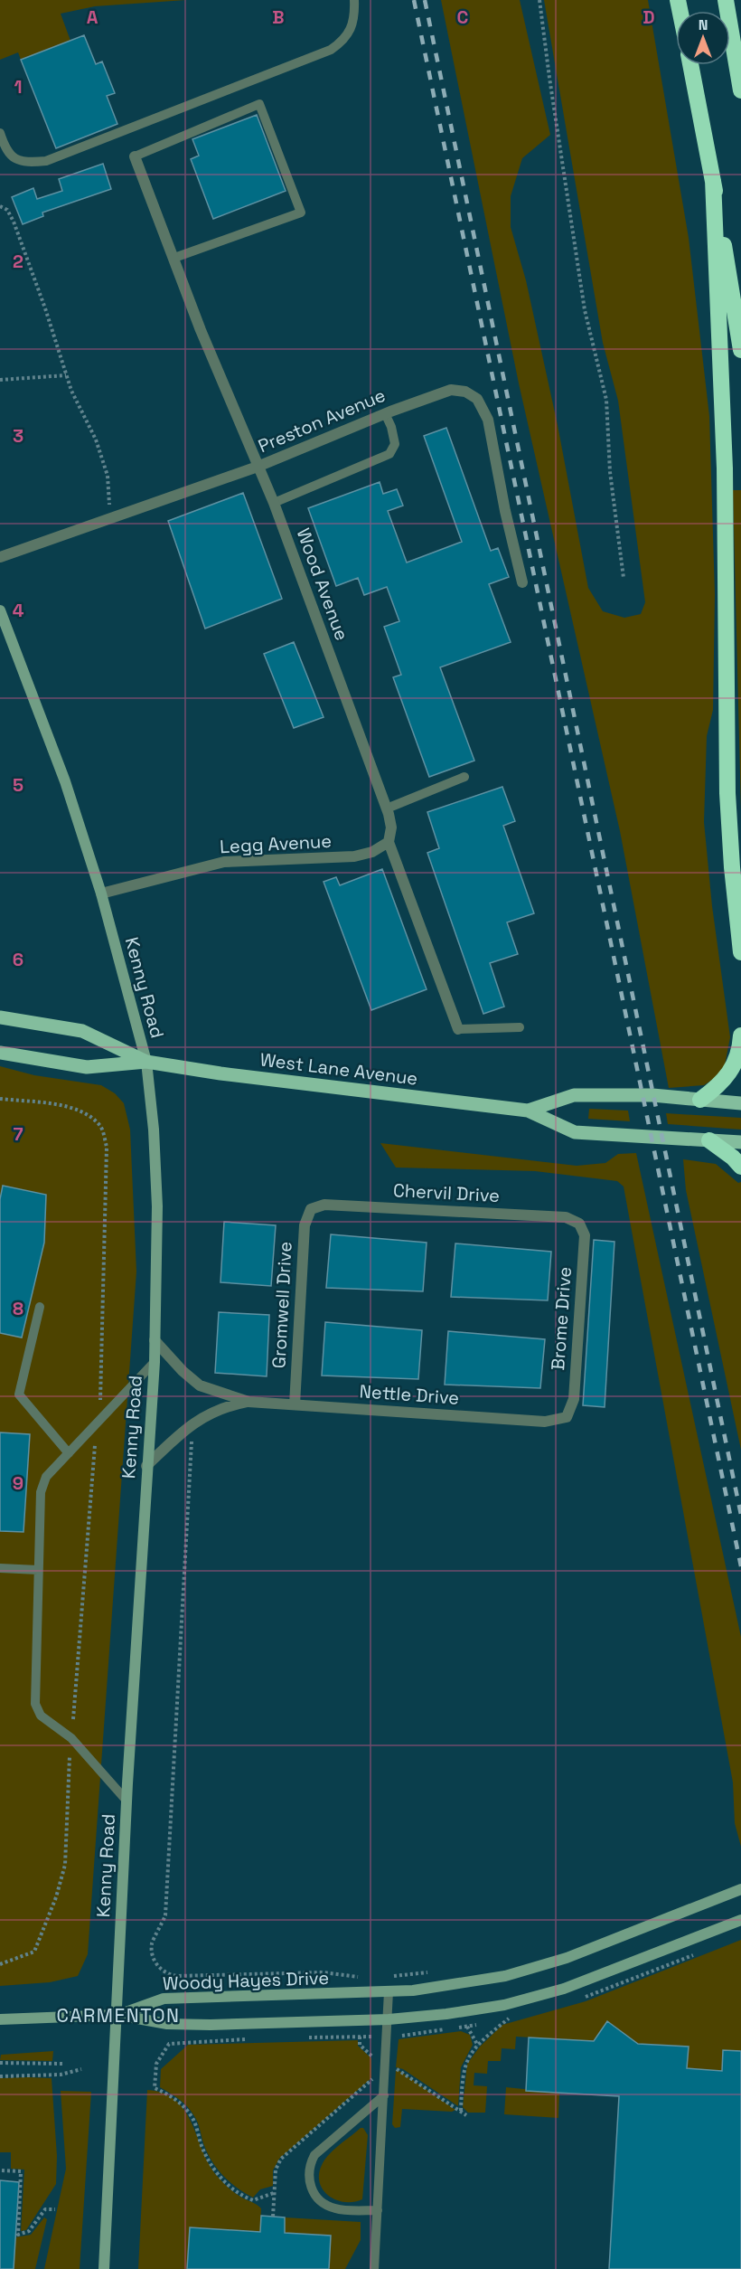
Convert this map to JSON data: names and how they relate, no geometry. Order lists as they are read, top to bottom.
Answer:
{
  "streets": {
    "main road": ["West Lane Avenue"],
    "street": [
      "Preston Avenue",
      "Wood Avenue",
      "Legg Avenue",
      "Kenny Road",
      "Chervil Drive",
      "Gromwell Drive",
      "Brome Drive",
      "Nettle Drive",
      "Woody Hayes Drive"
    ]
  },
  "crossings": [
    ["Preston Avenue", "Wood Avenue"],
    ["Wood Avenue", "Legg Avenue"],
    ["Legg Avenue", "Kenny Road"],
    ["Kenny Road", "West Lane Avenue"],
    ["Kenny Road", "Nettle Drive"],
    ["Kenny Road", "Woody Hayes Drive"],
    ["Chervil Drive", "Gromwell Drive"],
    ["Chervil Drive", "Brome Drive"],
    ["Gromwell Drive", "Nettle Drive"],
    ["Brome Drive", "Nettle Drive"]
  ],
  "districts": ["CARMENTON"],
  "north": "top",
  "grid": {
    "columns": [
      "A",
      "B",
      "C",
      "D"
    ],
    "rows": [
      "1",
      "2",
      "3",
      "4",
      "5",
      "6",
      "7",
      "8",
      "9"
    ]
  }
}
